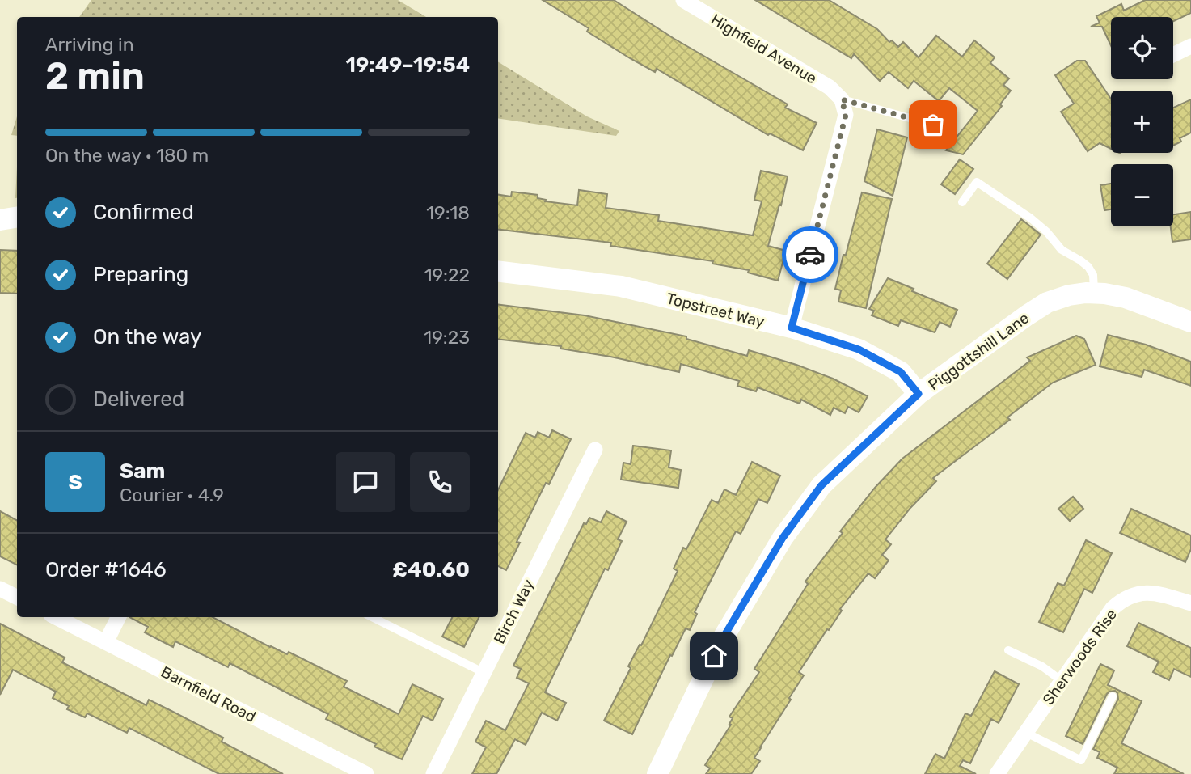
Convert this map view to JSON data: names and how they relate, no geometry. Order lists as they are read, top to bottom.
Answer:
{
  "streets": {
    "street": [
      "Highfield Avenue",
      "Topstreet Way",
      "Piggottshill Lane",
      "Birch Way",
      "Sherwoods Rise",
      "Barnfield Road"
    ]
  },
  "crossings": [
    ["Topstreet Way", "Piggottshill Lane"]
  ],
  "page": {
    "map_buttons": ["+", "−"],
    "heading": ["2 min", "Arriving in", "19:49–19:54"],
    "panel": [
      "Sam",
      "Courier · 4.9",
      "Order #1646",
      "£40.60"
    ],
    "bar": "On the way · 180 m",
    "list": [
      ["Confirmed", "19:18"],
      ["Preparing", "19:22"],
      ["On the way", "19:23"],
      "Delivered"
    ],
    "round": "S"
  }
}
